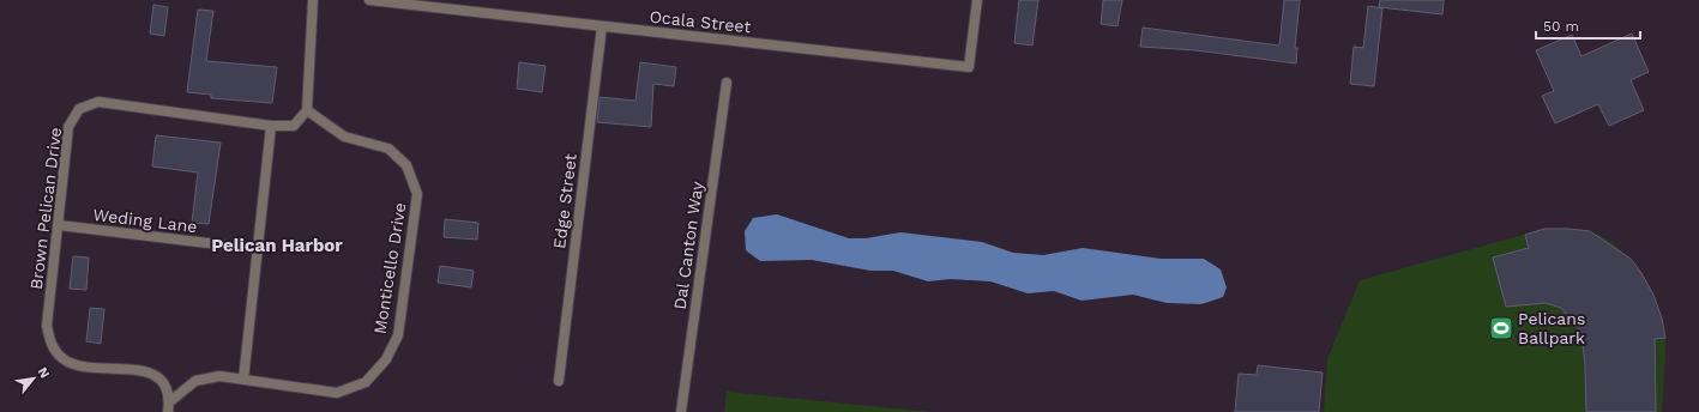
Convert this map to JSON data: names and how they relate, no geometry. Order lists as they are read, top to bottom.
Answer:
{
  "streets": {
    "street": [
      "Ocala Street",
      "Edge Street",
      "Brown Pelican Drive",
      "Weding Lane",
      "Dal Canton Way",
      "Monticello Drive"
    ]
  },
  "crossings": [
    ["Ocala Street", "Edge Street"],
    ["Brown Pelican Drive", "Weding Lane"],
    ["Brown Pelican Drive", "Monticello Drive"]
  ],
  "districts": ["Pelican Harbor"],
  "places": {
    "sports": ["Pelicans Ballpark"]
  },
  "scale_bar": "50 m",
  "north": "top right"
}
